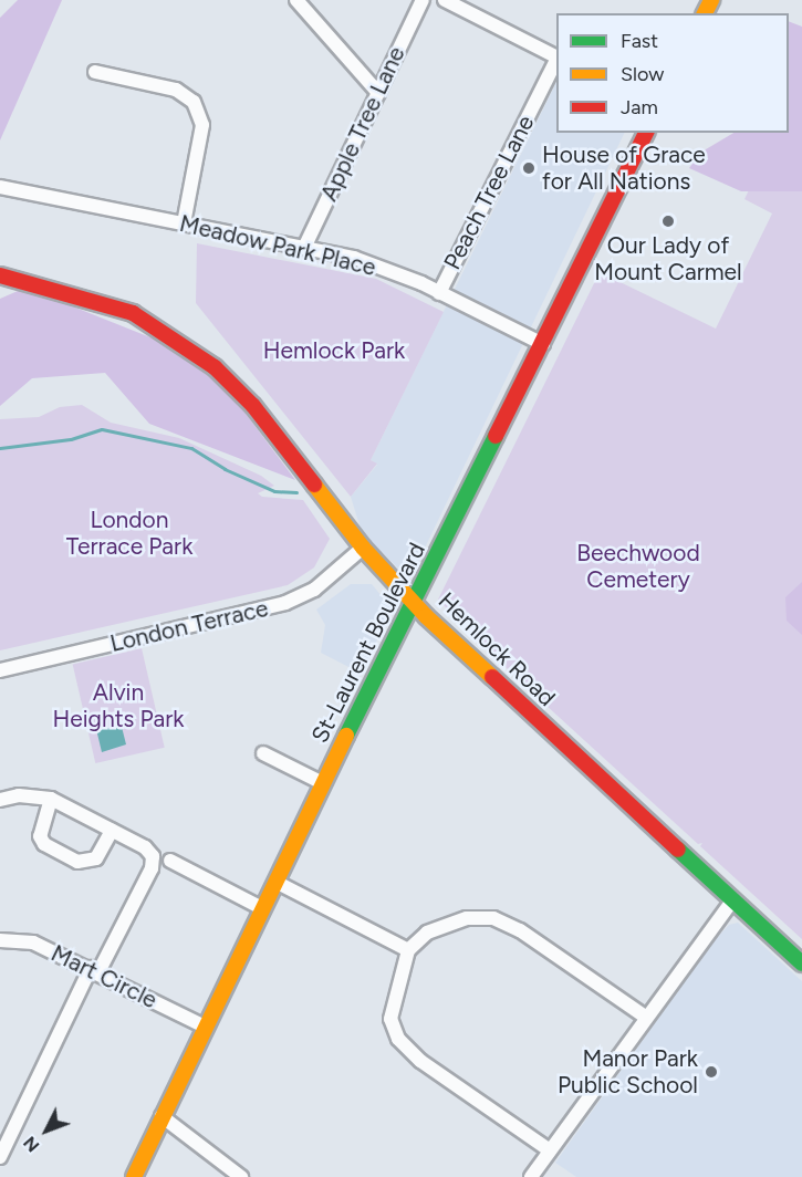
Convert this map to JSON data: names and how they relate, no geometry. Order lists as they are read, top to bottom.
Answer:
{
  "streets": {
    "street": [
      "Apple Tree Lane",
      "Peach Tree Lane",
      "Meadow Park Place",
      "London Terrace",
      "St-Laurent Boulevard",
      "Hemlock Road",
      "Mart Circle"
    ]
  },
  "crossings": [
    ["Apple Tree Lane", "Meadow Park Place"],
    ["Peach Tree Lane", "Meadow Park Place"],
    ["Meadow Park Place", "St-Laurent Boulevard"],
    ["London Terrace", "Hemlock Road"],
    ["St-Laurent Boulevard", "Hemlock Road"],
    ["St-Laurent Boulevard", "Mart Circle"]
  ],
  "parks": [
    "Hemlock Park",
    "London Terrace Park",
    "Beechwood Cemetery",
    "Alvin Heights Park"
  ],
  "places": ["House of Grace for All Nations", "Our Lady of Mount Carmel", "Manor Park Public School"],
  "legend": ["Fast", "Slow", "Jam"],
  "north": "bottom left"
}
